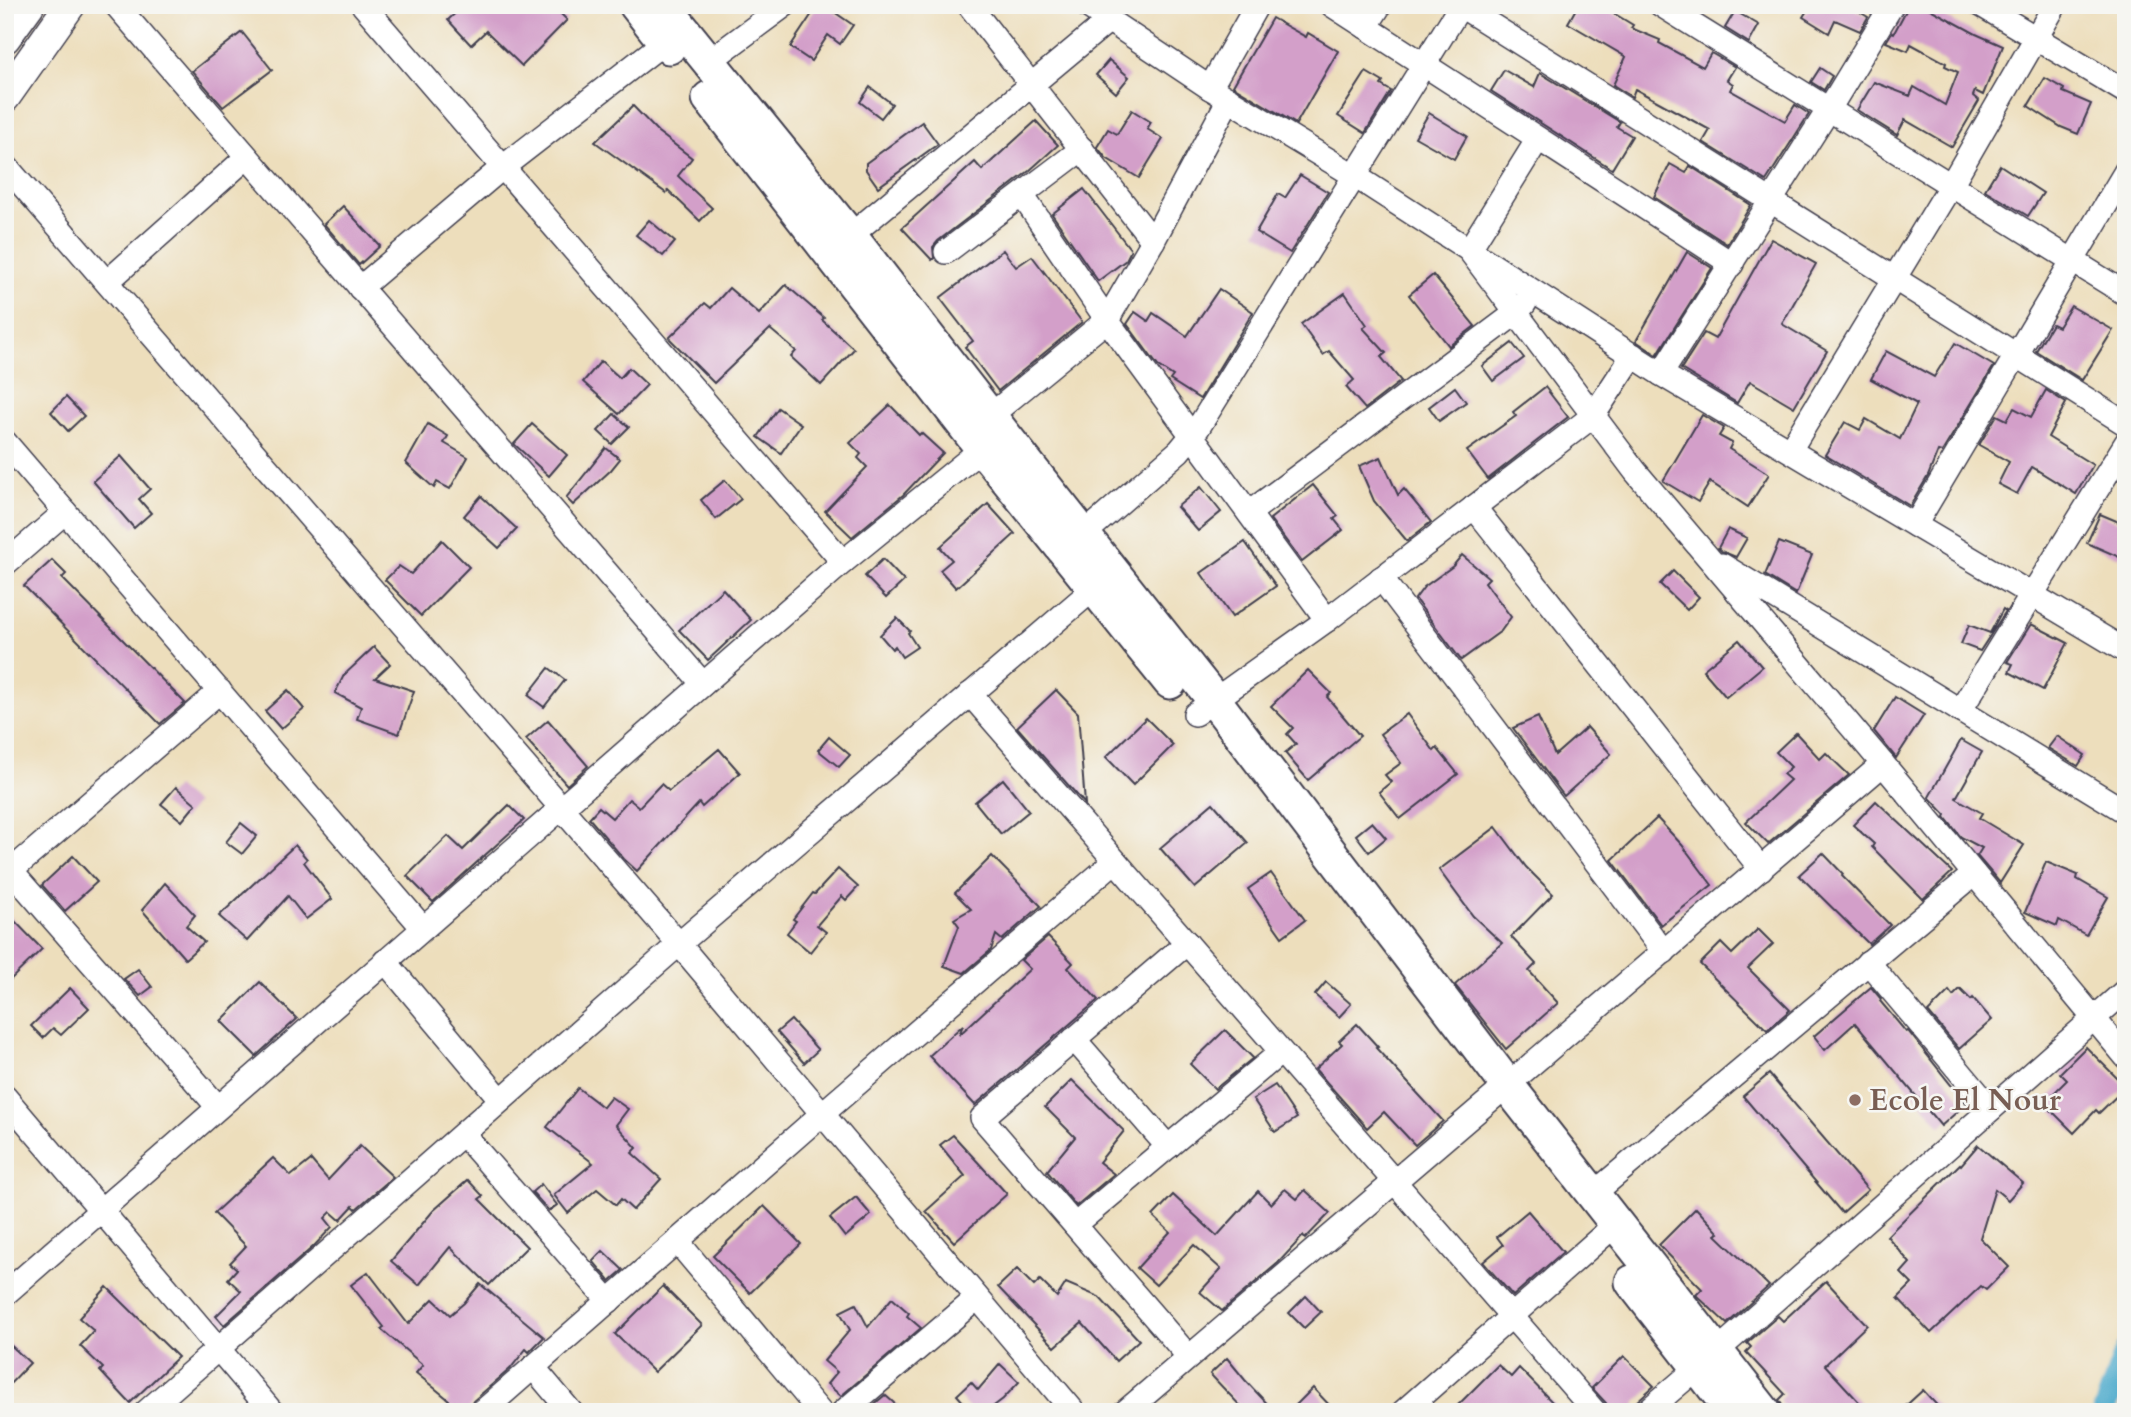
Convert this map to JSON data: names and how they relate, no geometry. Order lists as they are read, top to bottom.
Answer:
{
  "places": ["Ecole El Nour"]
}
